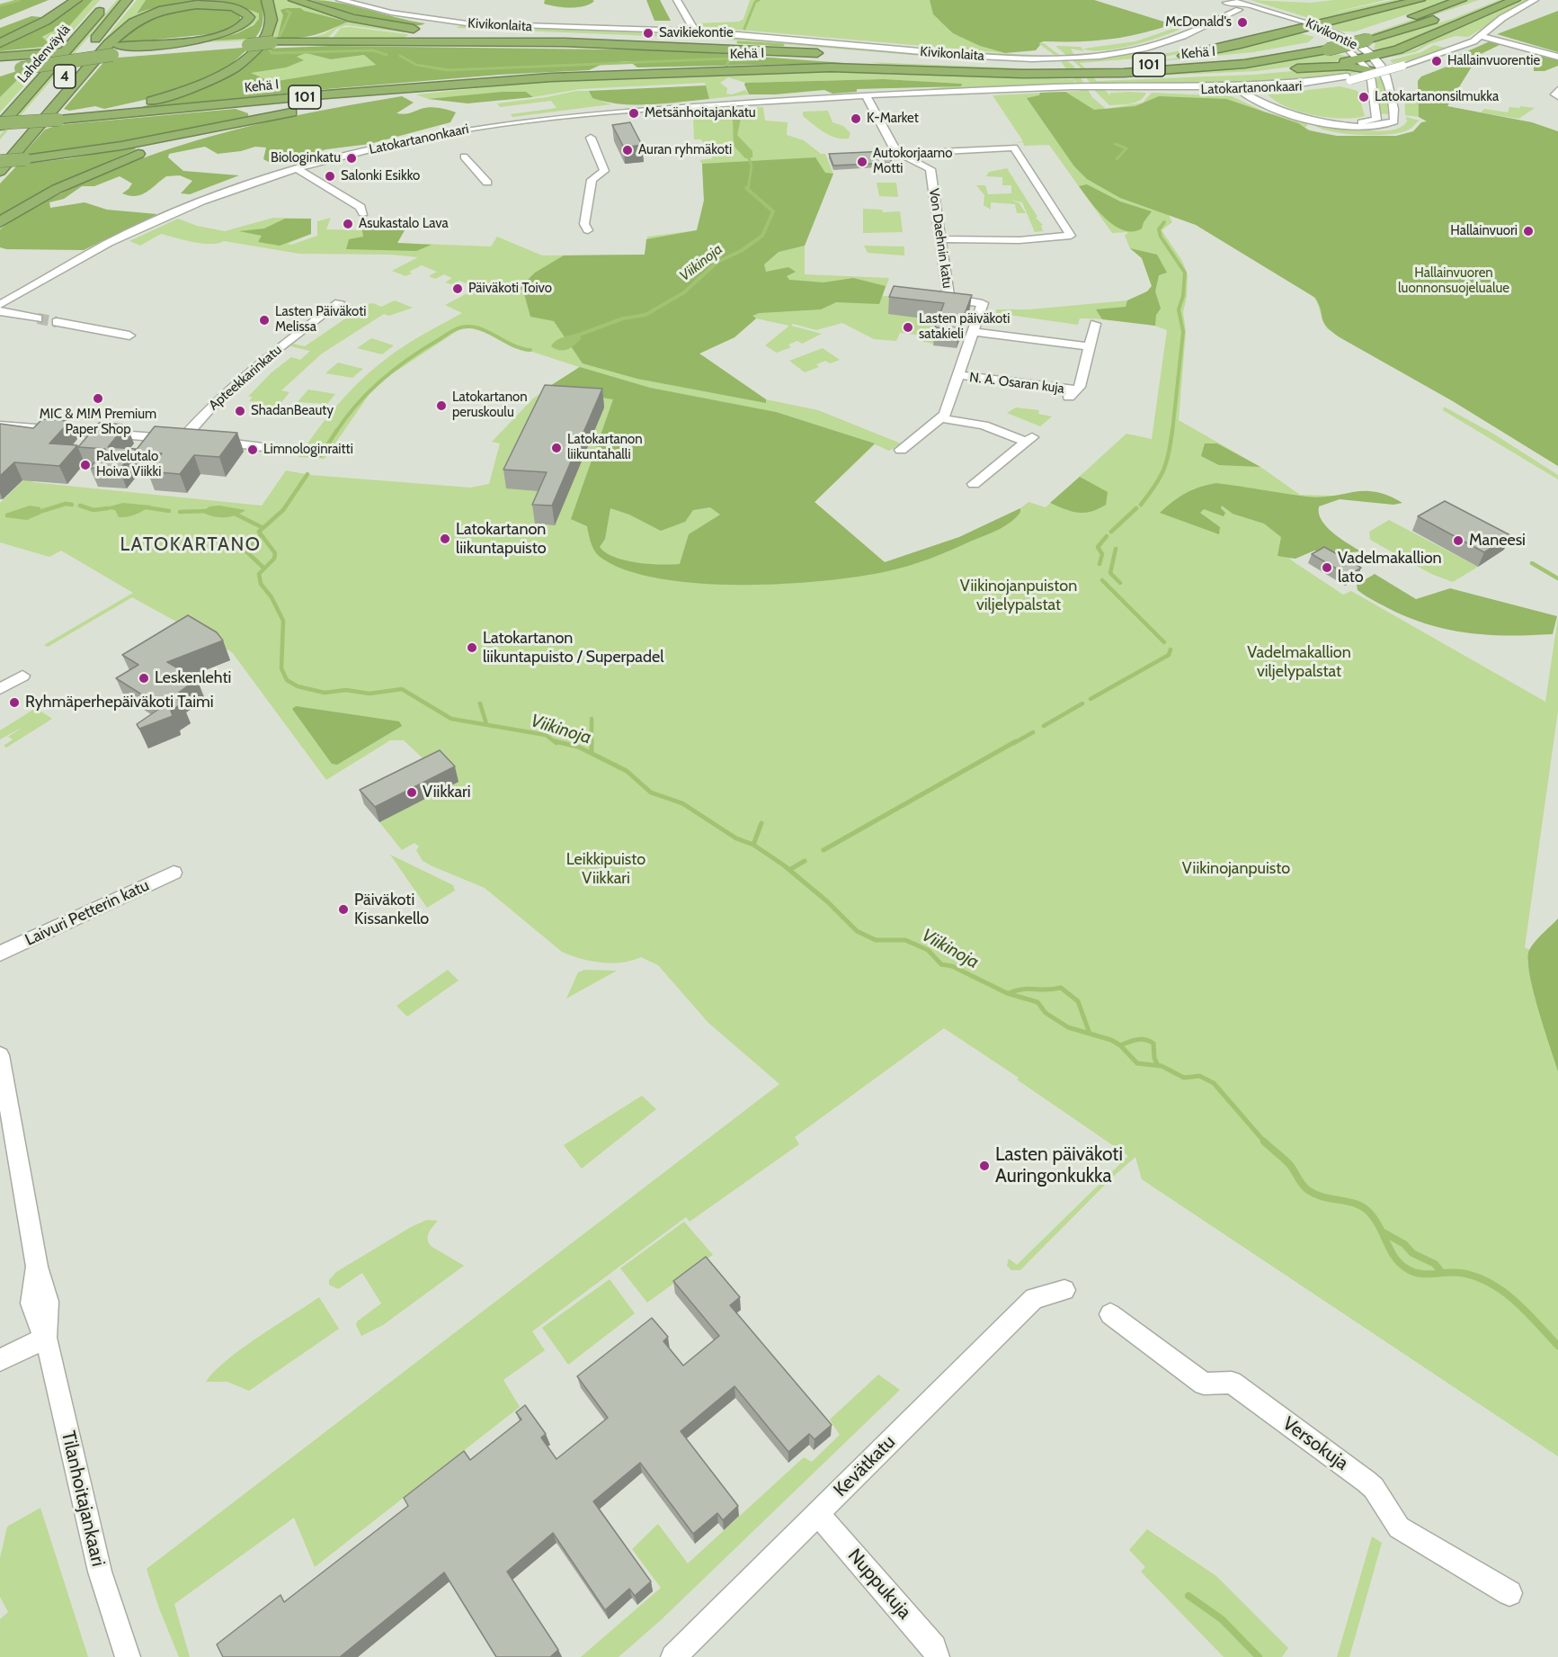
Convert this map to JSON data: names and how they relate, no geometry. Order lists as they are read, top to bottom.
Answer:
{
  "streets": {
    "highway": [
      "Kehä I",
      "Lahdenväylä",
      "101",
      "4"
    ],
    "street": [
      "Kivikonlaita",
      "Kivikontie",
      "Latokartanonkaari",
      "Von Daehnin katu",
      "Apteekkarinkatu",
      "N. A. Osaran kuja",
      "Laivuri Petterin katu",
      "Versokuja",
      "Kevätkatu",
      "Tilanhoitajankaari",
      "Nuppukuja"
    ]
  },
  "crossings": [
    ["Kivikonlaita", "Kivikontie"],
    ["Kivikontie", "Latokartanonkaari"],
    ["Kehä I", "Lahdenväylä"],
    ["Von Daehnin katu", "N. A. Osaran kuja"],
    ["Kevätkatu", "Nuppukuja"]
  ],
  "districts": ["LATOKARTANO"],
  "water": ["Viikinoja"],
  "parks": [
    "Hallainvuoren luonnonsuojelualue",
    "Viikinojanpuiston viljelypalstat",
    "Vadelmakallion viljelypalstat",
    "Leikkipuisto Viikkari",
    "Viikinojanpuisto"
  ],
  "places": [
    "McDonald's",
    "Savikiekontie",
    "Hallainvuorentie",
    "Latokartanonsilmukka",
    "Metsänhoitajankatu",
    "K-Market",
    "Auran ryhmäkoti",
    "Biologinkatu",
    "Autokorjaamo Motti",
    "Salonki Esikko",
    "Asukastalo Lava",
    "Hallainvuori",
    "Päiväkoti Toivo",
    "Lasten Päiväkoti Melissa",
    "Lasten päiväkoti satakieli",
    "MIC & M!M Premium Paper Shop",
    "Latokartanon peruskoulu",
    "ShadanBeauty",
    "Latokartanon liikuntahalli",
    "Limnologinraitti",
    "Palvelutalo Hoiva Viikki",
    "Latokartanon liikuntapuisto",
    "Maneesi",
    "Vadelmakallion lato",
    "Latokartanon liikuntapuisto / Superpadel",
    "Leskenlehti",
    "Ryhmäperhepäiväkoti Taimi",
    "Viikkari",
    "Päiväkoti Kissankello",
    "Lasten päiväkoti Auringonkukka"
  ]
}
